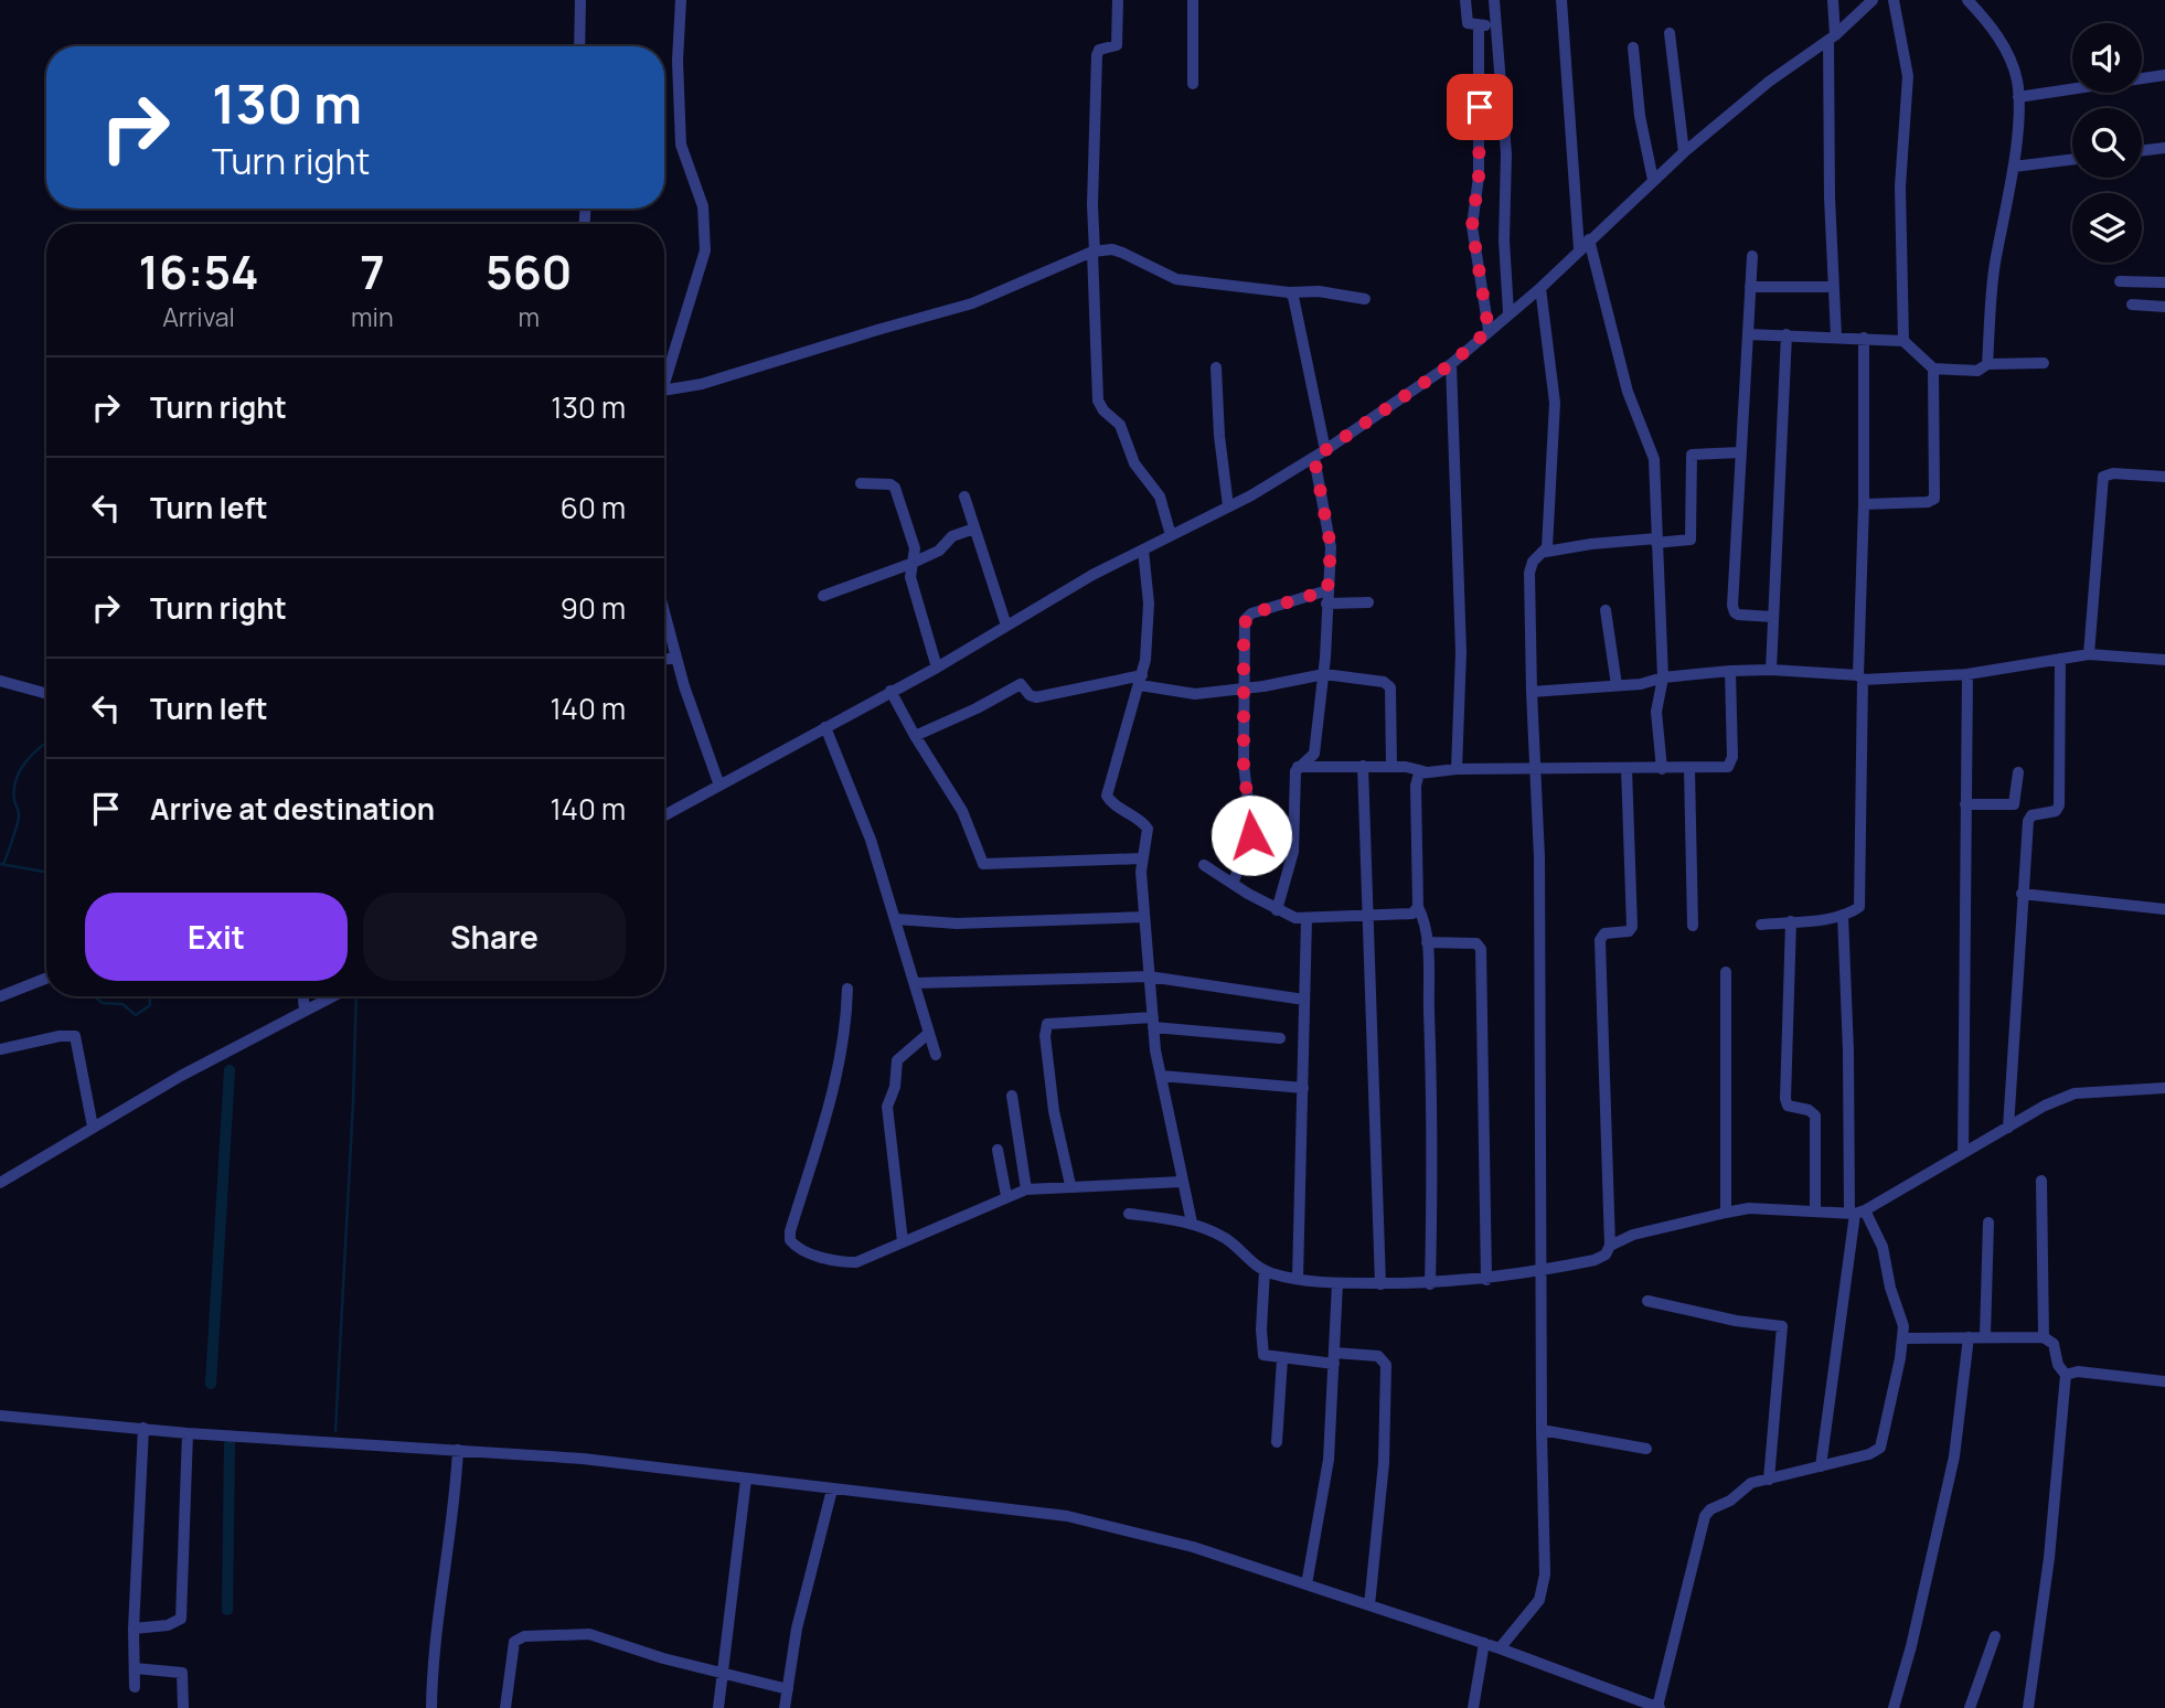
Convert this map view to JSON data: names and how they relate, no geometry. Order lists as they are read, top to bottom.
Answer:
{
  "page": {
    "turn": ["130 m", "Turn right"],
    "eta": [
      "16:54",
      "Arrival",
      "7",
      "min",
      "560",
      "m"
    ],
    "list": [
      {
        "name": "Turn right",
        "value": "130 m"
      },
      {
        "name": "Turn left",
        "value": "60 m"
      },
      {
        "name": "Turn right",
        "value": "90 m"
      },
      {
        "name": "Turn left",
        "value": "140 m"
      },
      {
        "name": "Arrive at destination",
        "value": "140 m"
      }
    ],
    "buttons": ["Exit", "Share"]
  }
}
